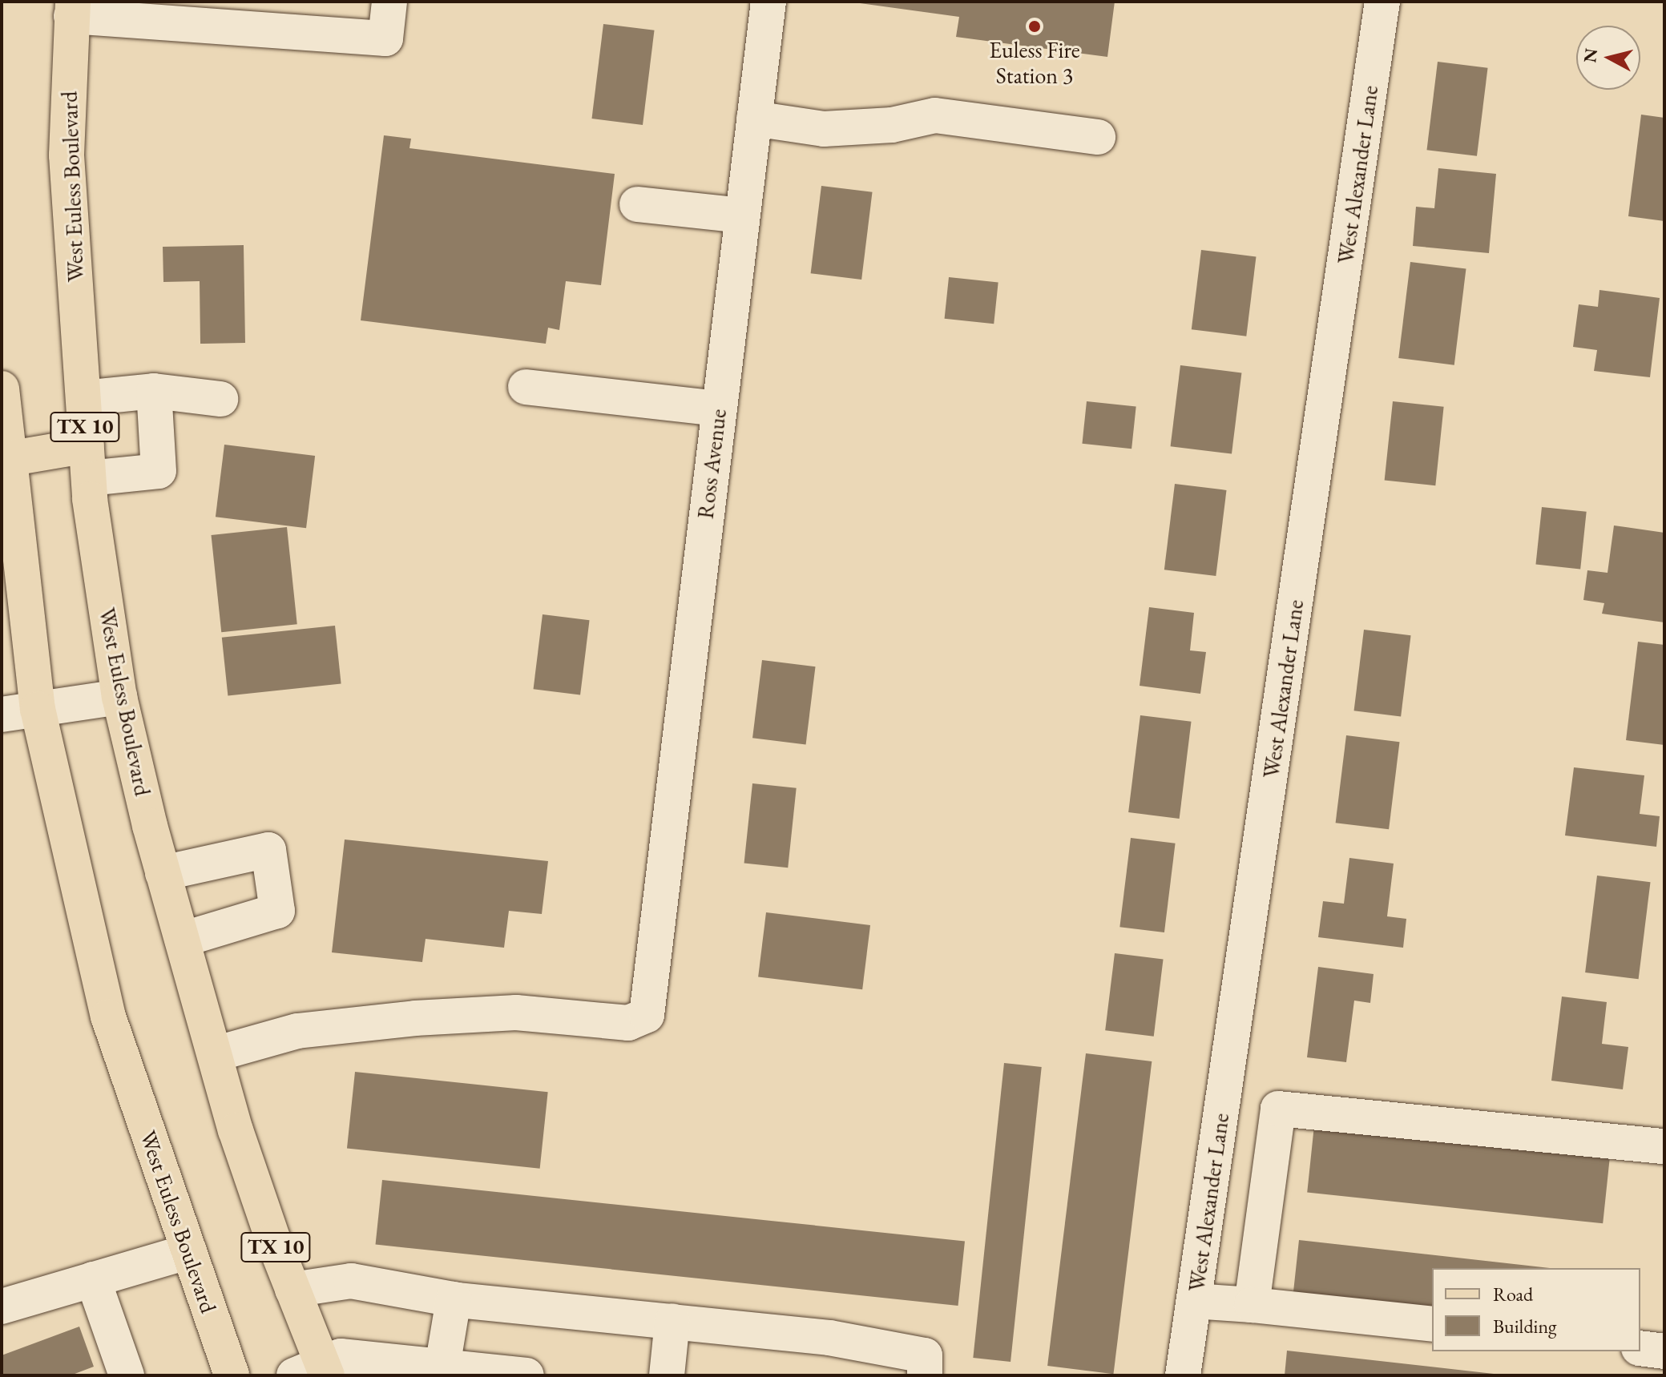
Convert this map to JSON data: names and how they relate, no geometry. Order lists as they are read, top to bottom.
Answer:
{
  "streets": {
    "main road": ["West Euless Boulevard", "TX 10"],
    "street": ["West Alexander Lane", "Ross Avenue"]
  },
  "crossings": [
    ["West Euless Boulevard", "Ross Avenue"]
  ],
  "places": ["Euless Fire Station 3"],
  "legend": ["Road", "Building"],
  "north": "left"
}
